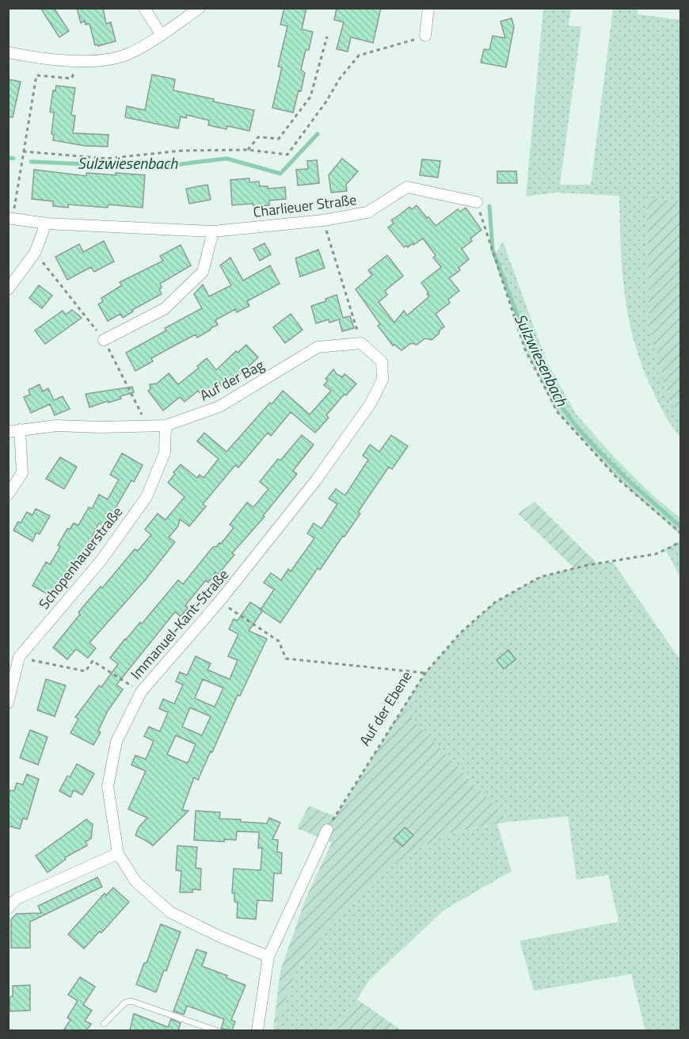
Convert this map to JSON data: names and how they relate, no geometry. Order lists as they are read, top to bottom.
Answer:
{
  "streets": {
    "street": [
      "Charlieuer Straße",
      "Auf der Bag",
      "Schopenhauerstraße",
      "Immanuel-Kant-Straße"
    ],
    "path": ["Auf der Ebene"]
  },
  "crossings": [
    ["Auf der Bag", "Schopenhauerstraße"],
    ["Auf der Bag", "Immanuel-Kant-Straße"]
  ],
  "water": ["Sulzwiesenbach"]
}
